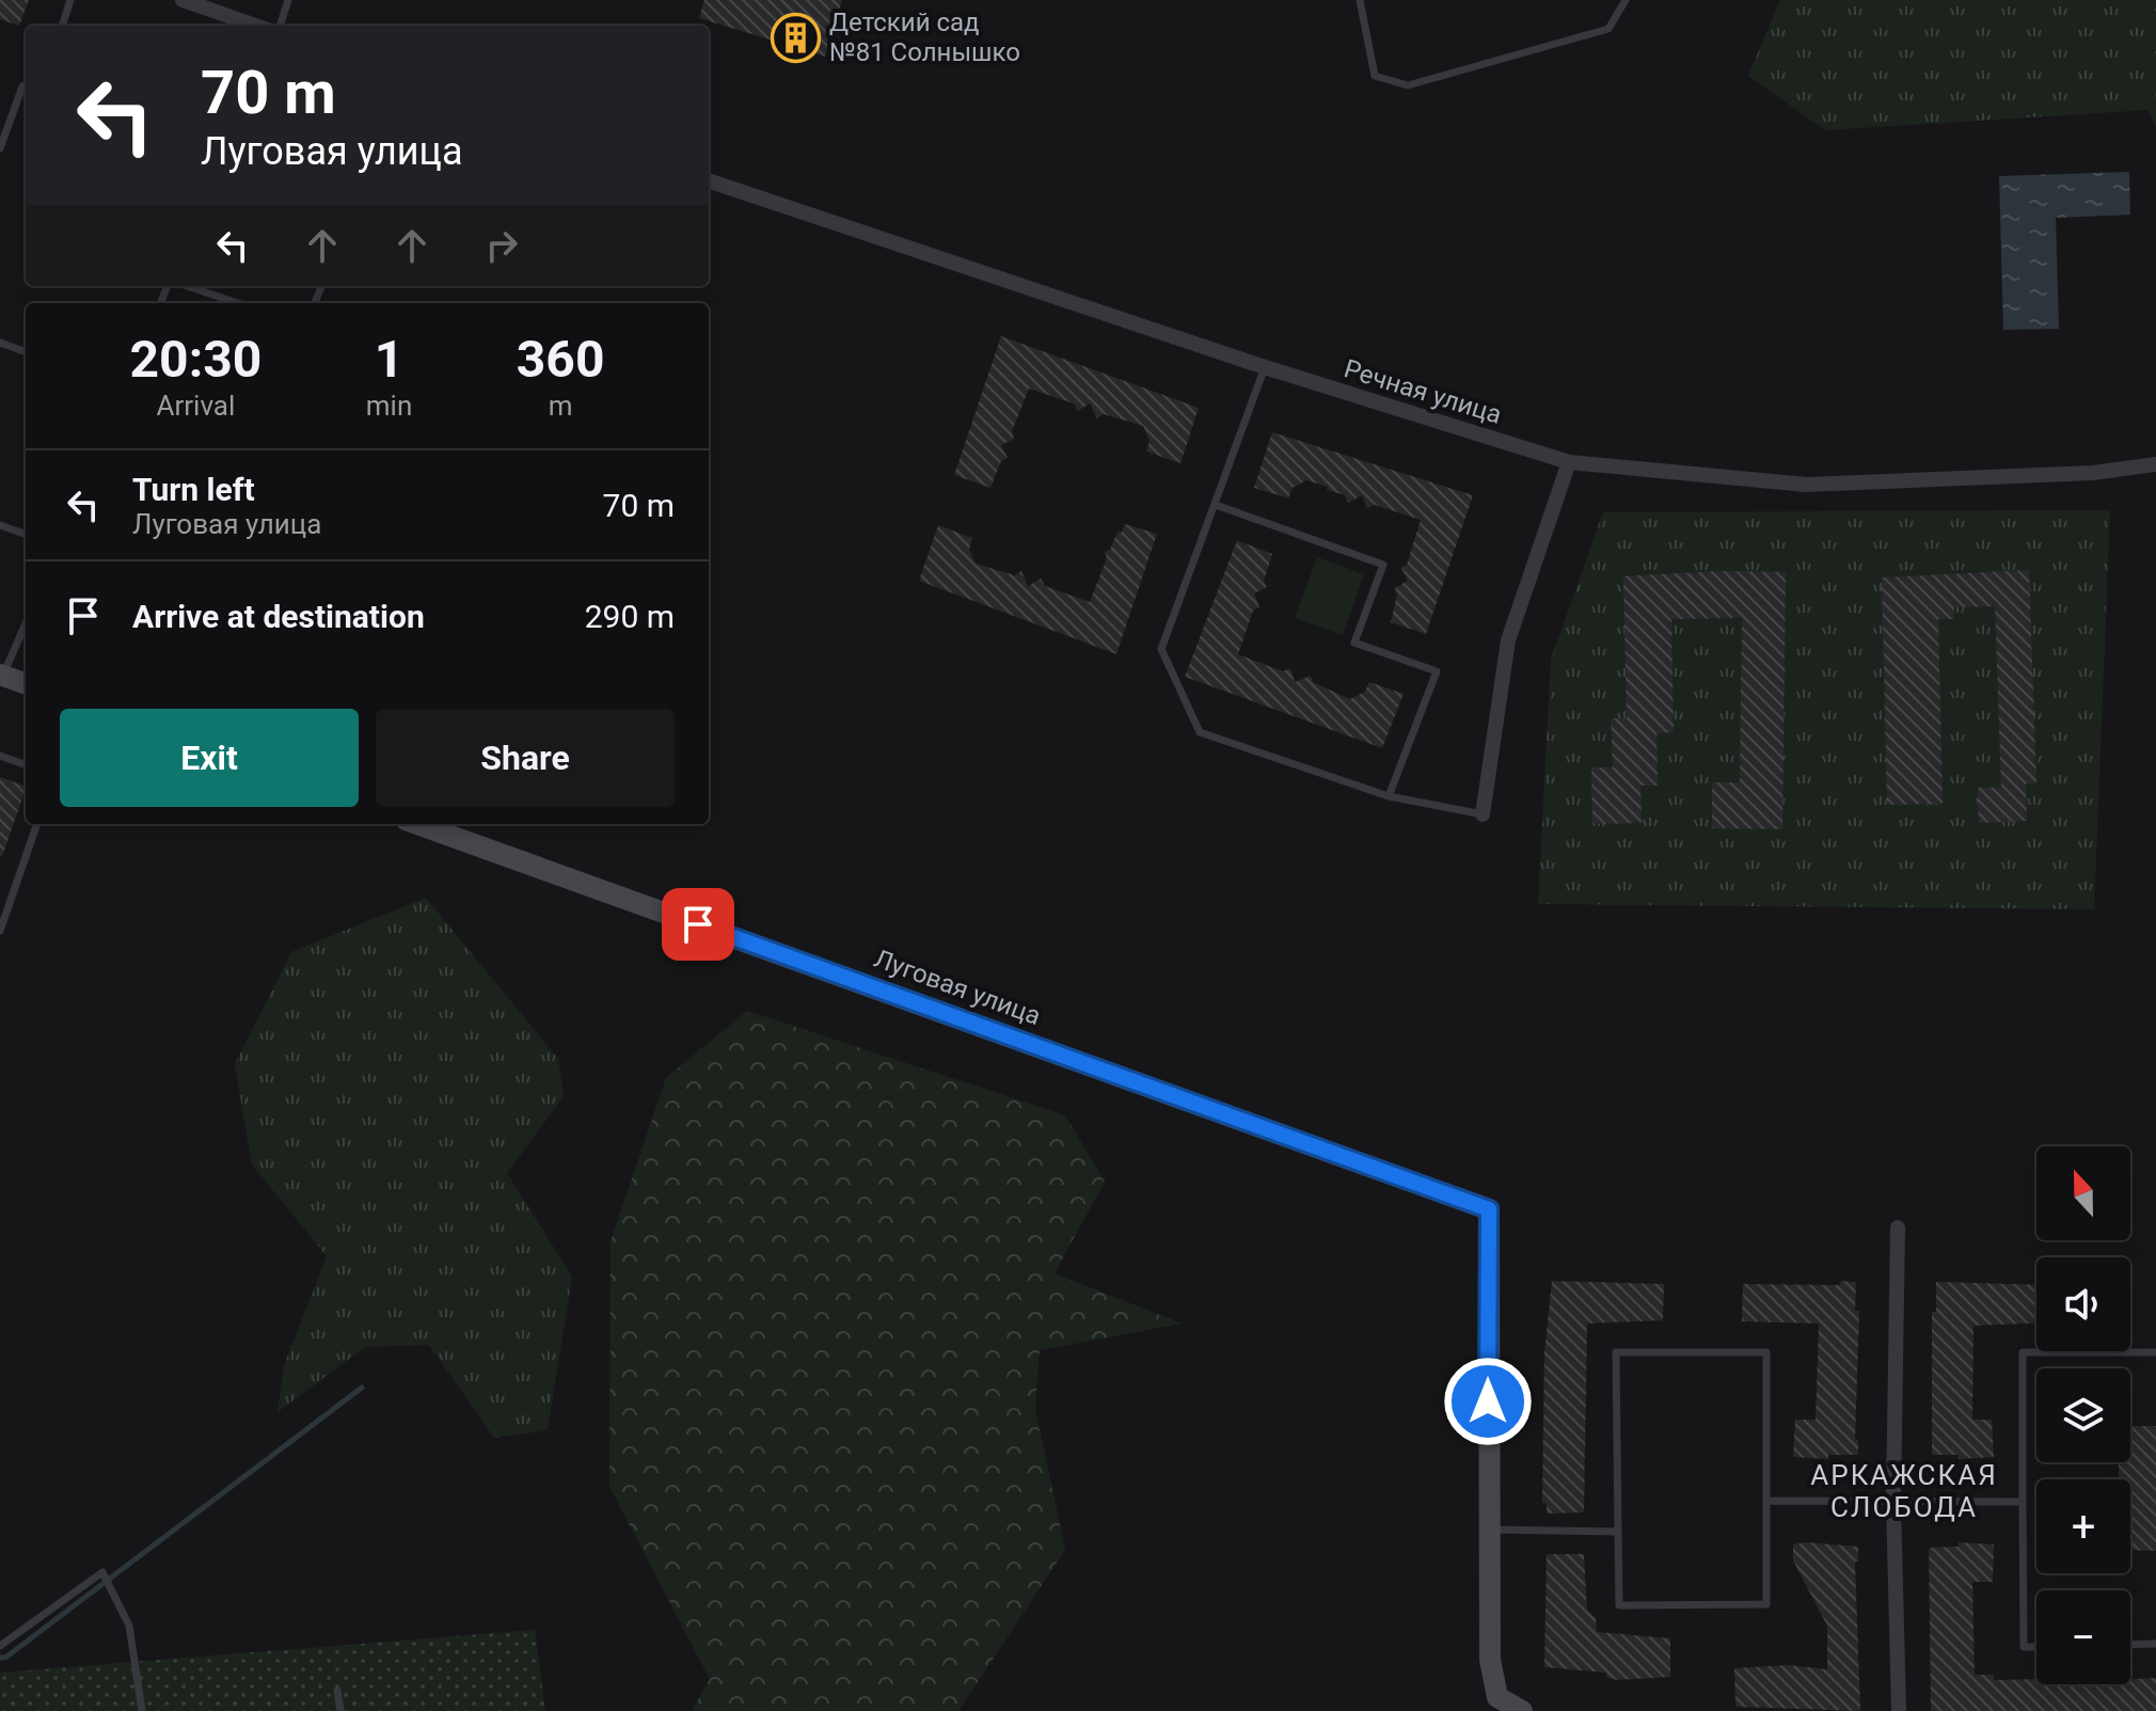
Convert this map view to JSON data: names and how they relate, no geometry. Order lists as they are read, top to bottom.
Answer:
{
  "streets": {
    "street": ["Речная улица", "Луговая улица"]
  },
  "districts": ["АРКАЖСКАЯ СЛОБОДА"],
  "places": {
    "building": ["Детский сад №81 Солнышко"]
  },
  "north": "top",
  "page": {
    "turn": ["70 m", "Луговая улица"],
    "eta": [
      "20:30",
      "Arrival",
      "1",
      "min",
      "360",
      "m"
    ],
    "list": [
      {
        "name": "Turn left",
        "note": "Луговая улица",
        "value": "70 m"
      },
      {
        "name": "Arrive at destination",
        "value": "290 m"
      }
    ],
    "buttons": ["Exit", "Share"],
    "map_buttons": ["+", "−"]
  }
}
